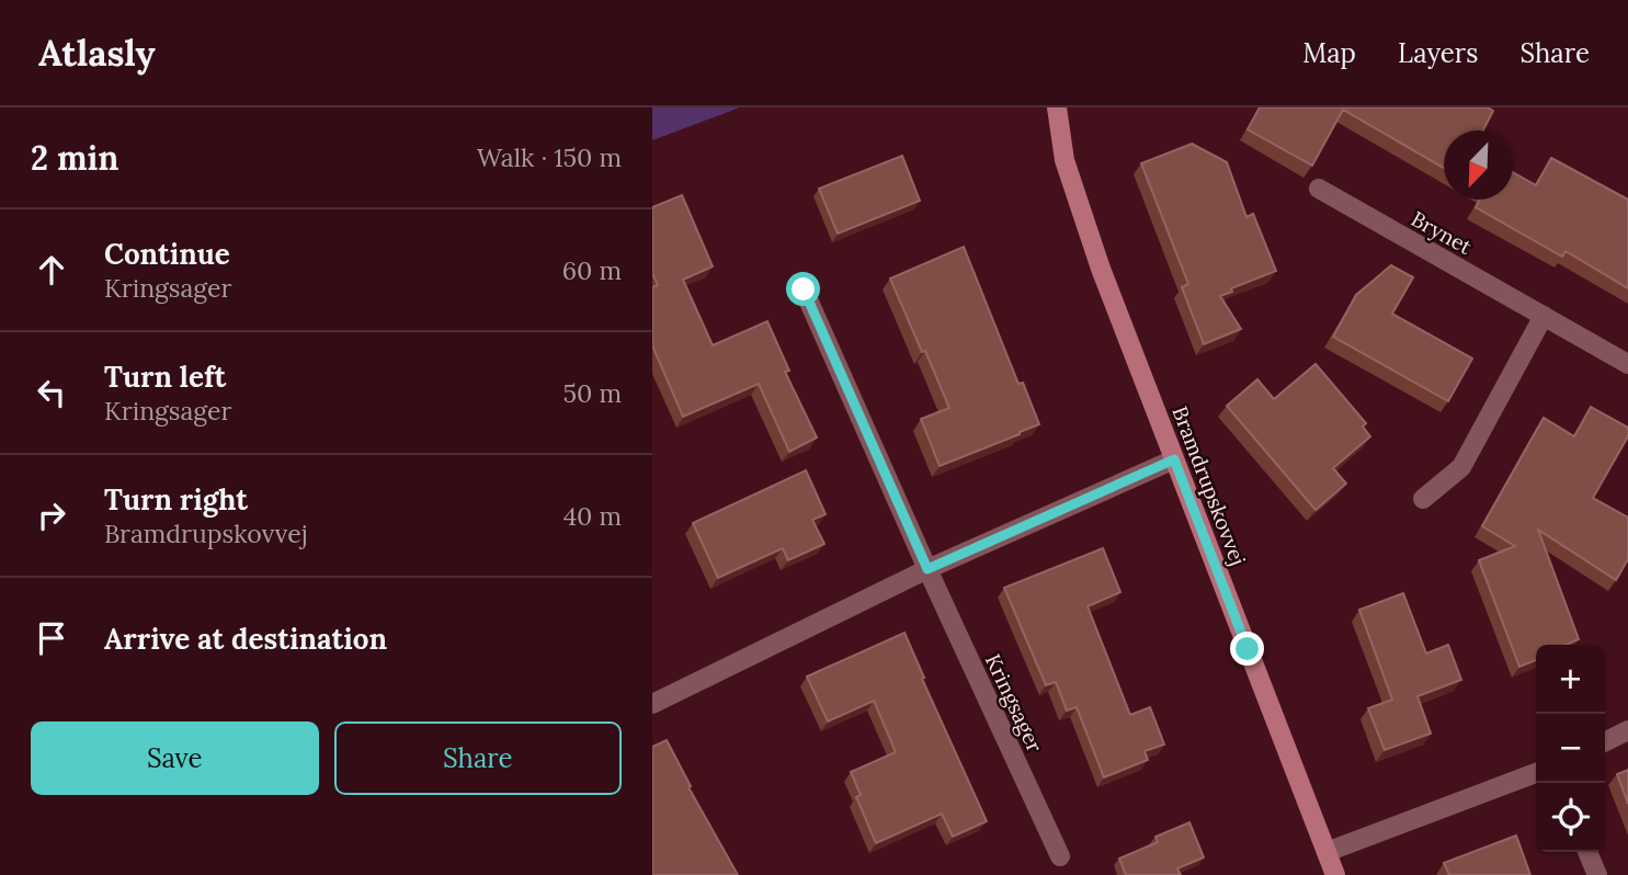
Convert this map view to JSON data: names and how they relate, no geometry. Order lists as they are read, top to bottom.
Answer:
{
  "streets": {
    "street": ["Brynet", "Bramdrupskovvej", "Kringsager"]
  },
  "north": "bottom left",
  "page": {
    "header": "Atlasly",
    "nav": ["Map", "Layers", "Share"],
    "heading": ["2 min", "Walk · 150 m"],
    "list": [
      ["Continue", "Kringsager", "60 m"],
      ["Turn left", "Kringsager", "50 m"],
      ["Turn right", "Bramdrupskovvej", "40 m"],
      "Arrive at destination"
    ],
    "map_buttons": ["+", "−"],
    "buttons": ["Save", "Share"]
  }
}
